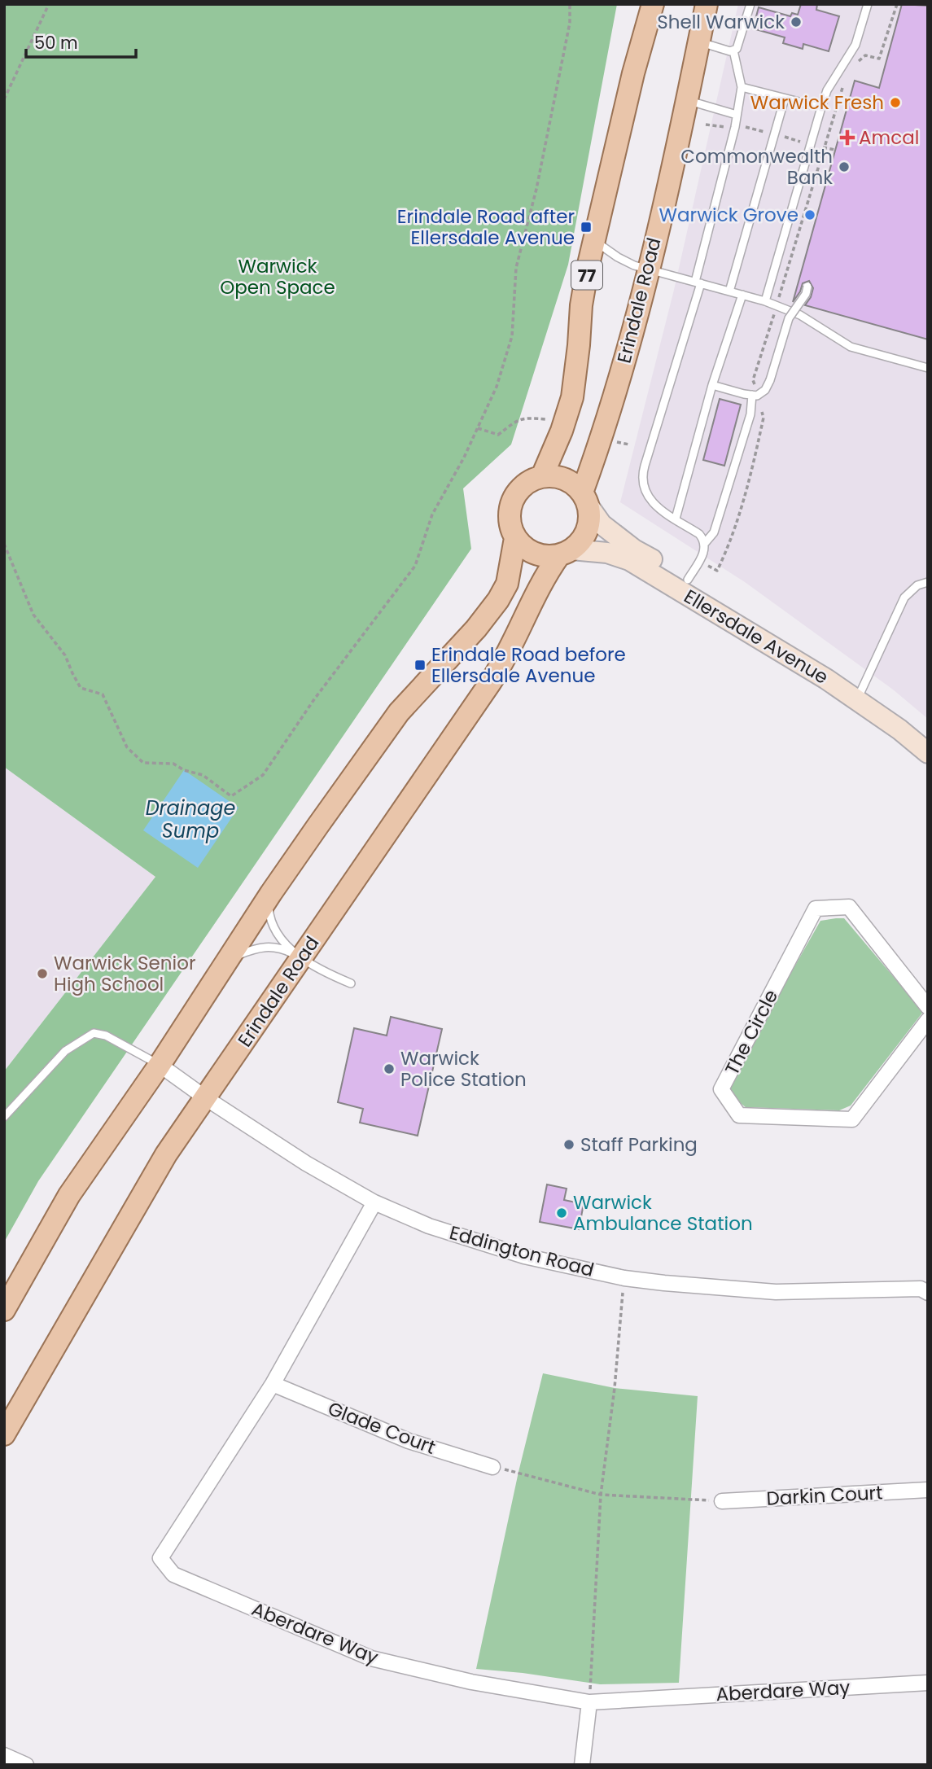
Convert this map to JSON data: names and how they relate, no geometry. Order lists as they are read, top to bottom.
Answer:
{
  "streets": {
    "main road": ["77", "Erindale Road"],
    "street": [
      "Ellersdale Avenue",
      "The Circle",
      "Eddington Road",
      "Glade Court",
      "Darkin Court",
      "Aberdare Way"
    ]
  },
  "crossings": [
    ["77", "Erindale Road"],
    ["77", "Ellersdale Avenue"],
    ["Erindale Road", "Ellersdale Avenue"],
    ["Erindale Road", "Eddington Road"],
    ["Eddington Road", "Aberdare Way"],
    ["Glade Court", "Aberdare Way"]
  ],
  "water": ["Drainage Sump"],
  "parks": ["Warwick Open Space"],
  "places": {
    "other": [
      "Shell Warwick",
      "Warwick Fresh",
      "Commonwealth Bank",
      "Warwick Grove",
      "Warwick Senior High School",
      "Warwick Police Station",
      "Staff Parking",
      "Warwick Ambulance Station"
    ],
    "health": ["Amcal"],
    "transit": ["Erindale Road after Ellersdale Avenue", "Erindale Road before Ellersdale Avenue"]
  },
  "scale_bar": "50 m"
}
